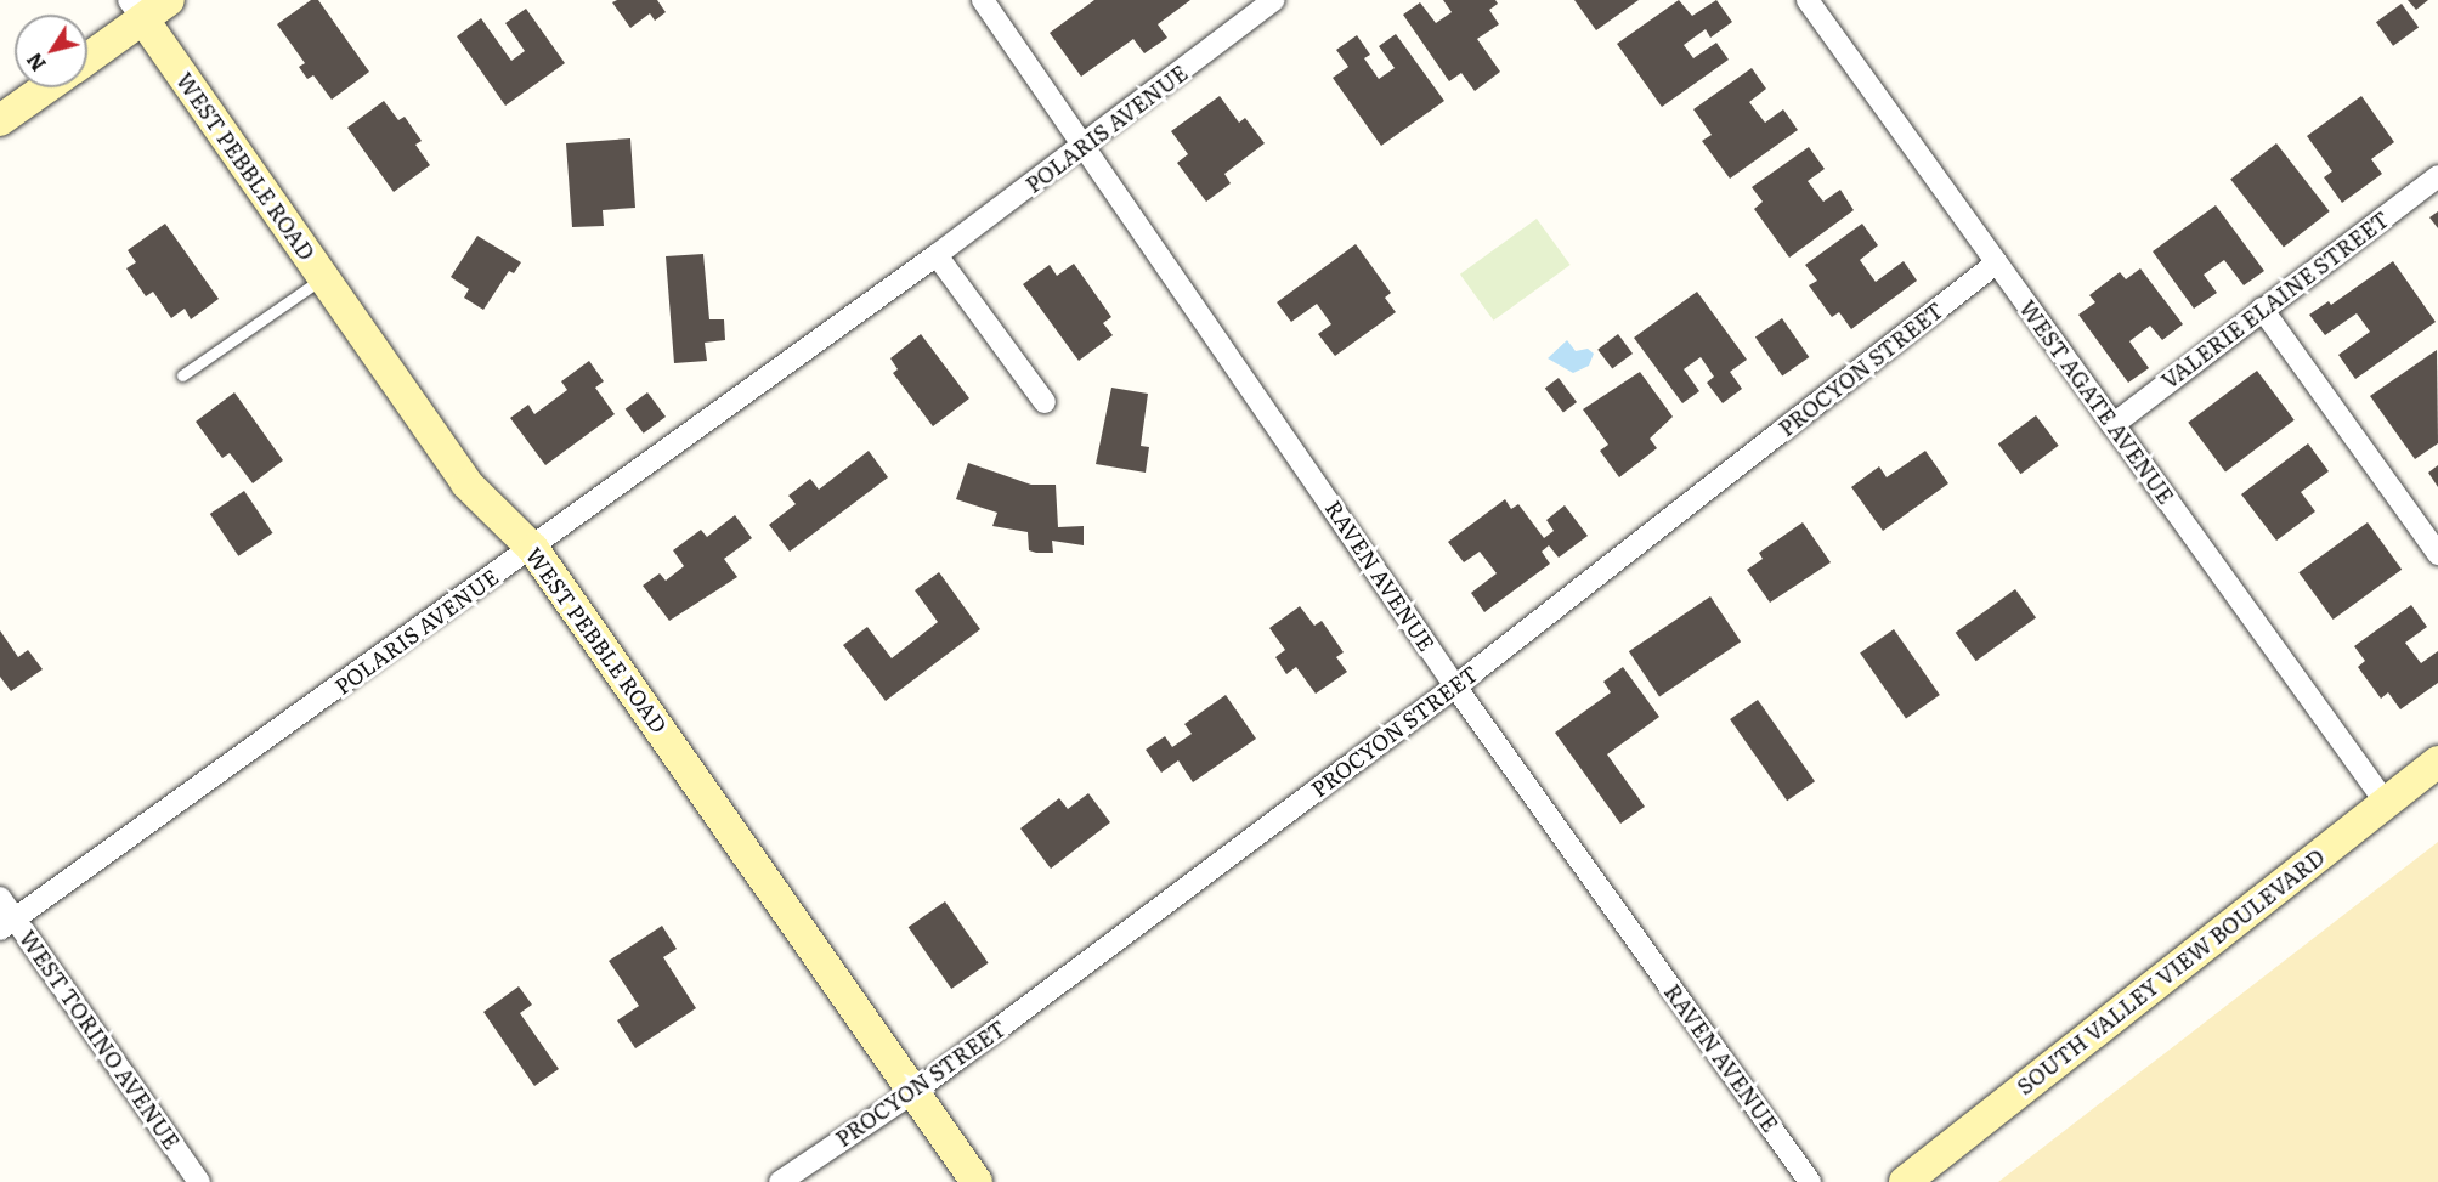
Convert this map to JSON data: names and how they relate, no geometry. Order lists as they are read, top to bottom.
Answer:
{
  "streets": {
    "street": [
      "POLARIS AVENUE",
      "WEST PEBBLE ROAD",
      "VALERIE ELAINE STREET",
      "PROCYON STREET",
      "WEST AGATE AVENUE",
      "RAVEN AVENUE",
      "SOUTH VALLEY VIEW BOULEVARD",
      "WEST TORINO AVENUE"
    ]
  },
  "crossings": [
    ["POLARIS AVENUE", "WEST PEBBLE ROAD"],
    ["POLARIS AVENUE", "RAVEN AVENUE"],
    ["POLARIS AVENUE", "WEST TORINO AVENUE"],
    ["WEST PEBBLE ROAD", "PROCYON STREET"],
    ["VALERIE ELAINE STREET", "WEST AGATE AVENUE"],
    ["PROCYON STREET", "WEST AGATE AVENUE"],
    ["PROCYON STREET", "RAVEN AVENUE"],
    ["WEST AGATE AVENUE", "SOUTH VALLEY VIEW BOULEVARD"]
  ],
  "north": "bottom left"
}
